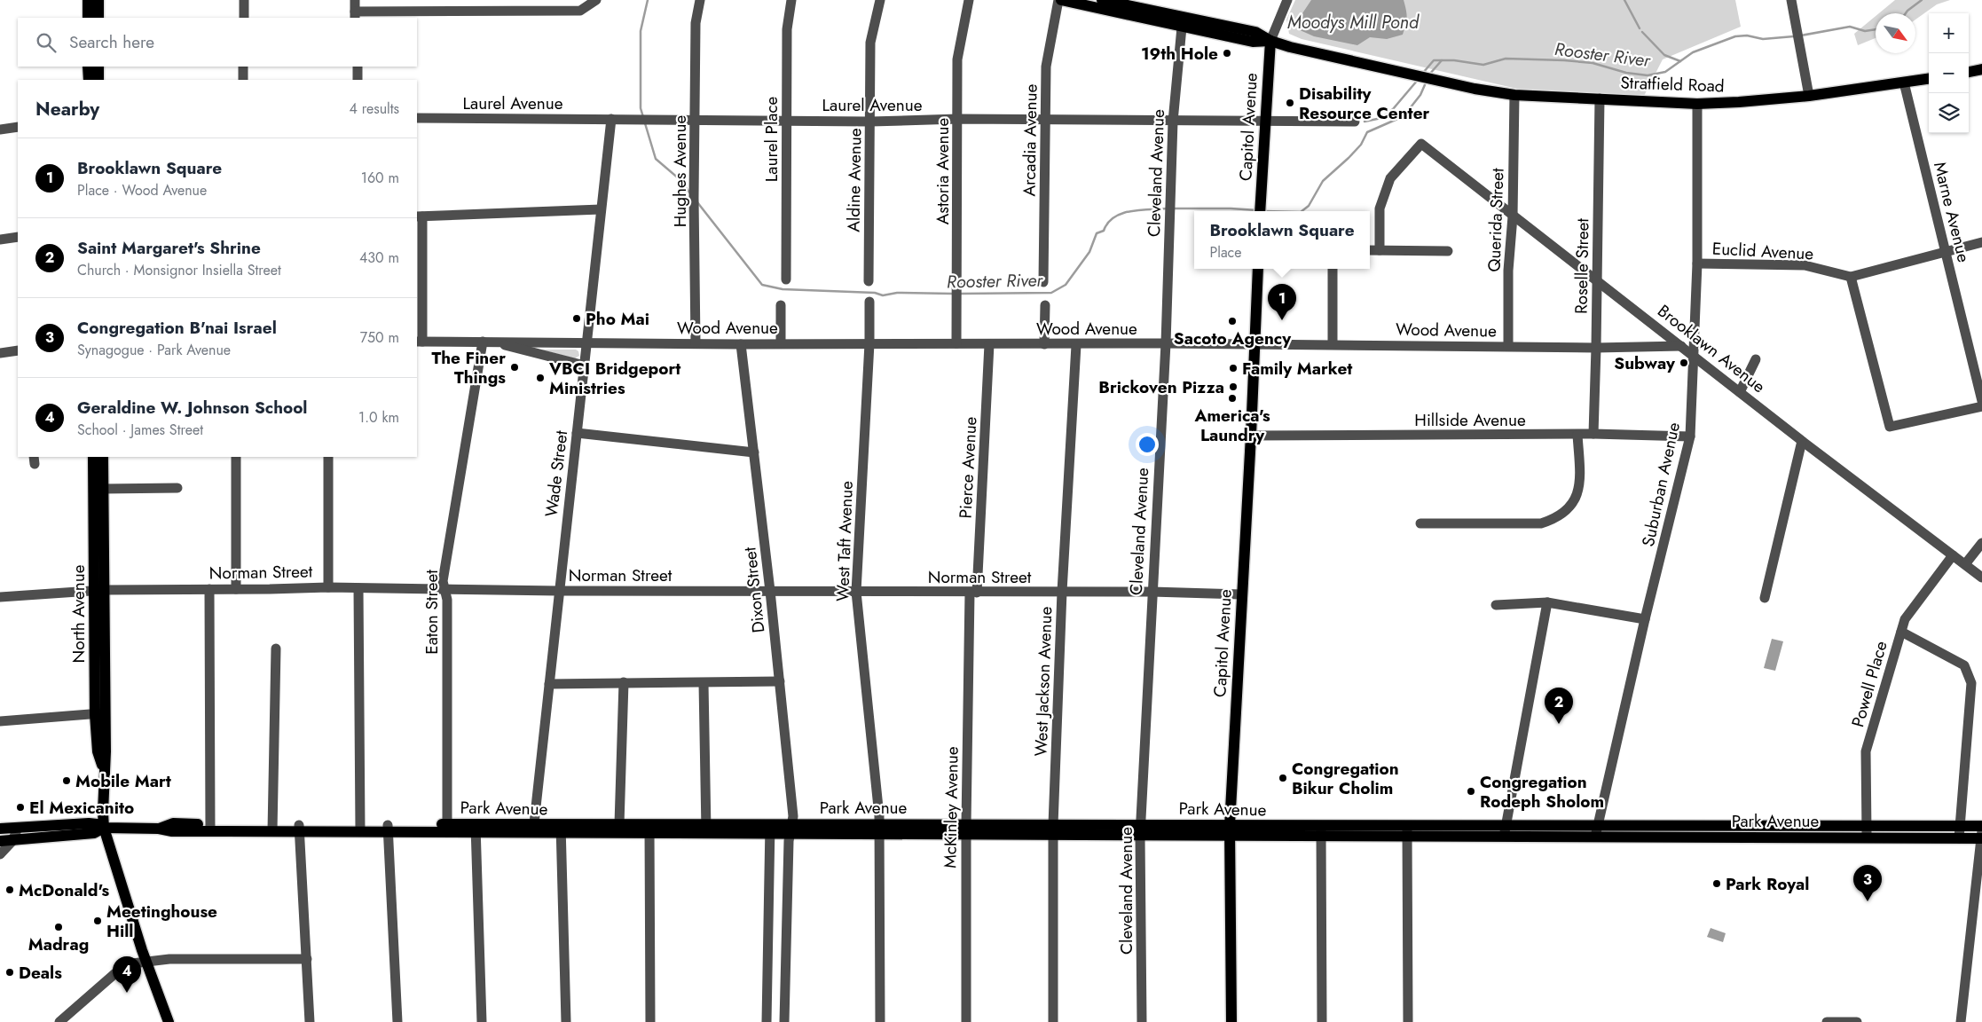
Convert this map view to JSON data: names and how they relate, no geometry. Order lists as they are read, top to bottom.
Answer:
{
  "streets": {
    "main road": [
      "Stratfield Road",
      "Capitol Avenue",
      "North Avenue",
      "Park Avenue"
    ],
    "street": [
      "Laurel Avenue",
      "Laurel Place",
      "Arcadia Avenue",
      "Hughes Avenue",
      "Astoria Avenue",
      "Cleveland Avenue",
      "Aldine Avenue",
      "Marne Avenue",
      "Querida Street",
      "Euclid Avenue",
      "Roselle Street",
      "Wood Avenue",
      "Brooklawn Avenue",
      "Hillside Avenue",
      "Pierce Avenue",
      "Wade Street",
      "Suburban Avenue",
      "West Taft Avenue",
      "Norman Street",
      "Dixon Street",
      "Eaton Street",
      "West Jackson Avenue",
      "Powell Place",
      "McKinley Avenue"
    ]
  },
  "crossings": [
    ["Stratfield Road", "Capitol Avenue"],
    ["Stratfield Road", "Marne Avenue"],
    ["Stratfield Road", "Querida Street"],
    ["Stratfield Road", "Roselle Street"],
    ["Stratfield Road", "Suburban Avenue"],
    ["Laurel Avenue", "Capitol Avenue"],
    ["Laurel Avenue", "Laurel Place"],
    ["Laurel Avenue", "Arcadia Avenue"],
    ["Laurel Avenue", "Hughes Avenue"],
    ["Laurel Avenue", "Astoria Avenue"],
    ["Laurel Avenue", "Cleveland Avenue"],
    ["Laurel Avenue", "Aldine Avenue"],
    ["Laurel Avenue", "Wade Street"],
    ["Capitol Avenue", "Wood Avenue"],
    ["Capitol Avenue", "Hillside Avenue"],
    ["Capitol Avenue", "Norman Street"],
    ["Capitol Avenue", "Park Avenue"],
    ["Hughes Avenue", "Wood Avenue"],
    ["Astoria Avenue", "Wood Avenue"],
    ["Cleveland Avenue", "Wood Avenue"],
    ["Cleveland Avenue", "Norman Street"],
    ["Cleveland Avenue", "Park Avenue"],
    ["Marne Avenue", "Euclid Avenue"],
    ["Querida Street", "Wood Avenue"],
    ["Querida Street", "Brooklawn Avenue"],
    ["Euclid Avenue", "Suburban Avenue"],
    ["Roselle Street", "Wood Avenue"],
    ["Roselle Street", "Brooklawn Avenue"],
    ["Roselle Street", "Hillside Avenue"],
    ["Wood Avenue", "Brooklawn Avenue"],
    ["Wood Avenue", "Pierce Avenue"],
    ["Wood Avenue", "Wade Street"],
    ["Wood Avenue", "West Taft Avenue"],
    ["Wood Avenue", "Dixon Street"],
    ["Wood Avenue", "Eaton Street"],
    ["Wood Avenue", "West Jackson Avenue"],
    ["Brooklawn Avenue", "Suburban Avenue"],
    ["Brooklawn Avenue", "Powell Place"],
    ["Hillside Avenue", "Suburban Avenue"],
    ["Pierce Avenue", "Norman Street"],
    ["Pierce Avenue", "McKinley Avenue"],
    ["Wade Street", "Norman Street"],
    ["Wade Street", "Park Avenue"],
    ["Suburban Avenue", "Park Avenue"],
    ["West Taft Avenue", "Norman Street"],
    ["West Taft Avenue", "Park Avenue"],
    ["Norman Street", "Dixon Street"],
    ["Norman Street", "Eaton Street"],
    ["Norman Street", "North Avenue"],
    ["Norman Street", "West Jackson Avenue"],
    ["Norman Street", "McKinley Avenue"],
    ["Dixon Street", "Park Avenue"],
    ["Eaton Street", "Park Avenue"],
    ["North Avenue", "Park Avenue"],
    ["West Jackson Avenue", "Park Avenue"],
    ["Powell Place", "Park Avenue"],
    ["Park Avenue", "McKinley Avenue"]
  ],
  "water": ["Moodys Mill Pond", "Rooster River"],
  "places": [
    "19th Hole",
    "Disability Resource Center",
    "Pho Mai",
    "Sacoto Agency",
    "Subway",
    "The Finer Things",
    "Family Market",
    "VBCI Bridgeport Ministries",
    "Brickoven Pizza",
    "America's Laundry",
    "Congregation Bikur Cholim",
    "Mobile Mart",
    "Congregation Rodeph Sholom",
    "El Mexicanito",
    "Park Royal",
    "McDonald's",
    "Meetinghouse Hill",
    "Madrag",
    "Deals"
  ],
  "north": "bottom right",
  "page": {
    "map_buttons": ["+", "−"],
    "search": "Search here",
    "heading": ["Nearby", "4 results"],
    "list": [
      {
        "mark": "1",
        "name": "Brooklawn Square",
        "note": "Place · Wood Avenue",
        "value": "160 m"
      },
      {
        "mark": "2",
        "name": "Saint Margaret's Shrine",
        "note": "Church · Monsignor Insiella Street",
        "value": "430 m"
      },
      {
        "mark": "3",
        "name": "Congregation B'nai Israel",
        "note": "Synagogue · Park Avenue",
        "value": "750 m"
      },
      {
        "mark": "4",
        "name": "Geraldine W. Johnson School",
        "note": "School · James Street",
        "value": "1.0 km"
      }
    ],
    "popup": ["Brooklawn Square", "Place"],
    "pins": [
      "1",
      "2",
      "3",
      "4"
    ]
  }
}
